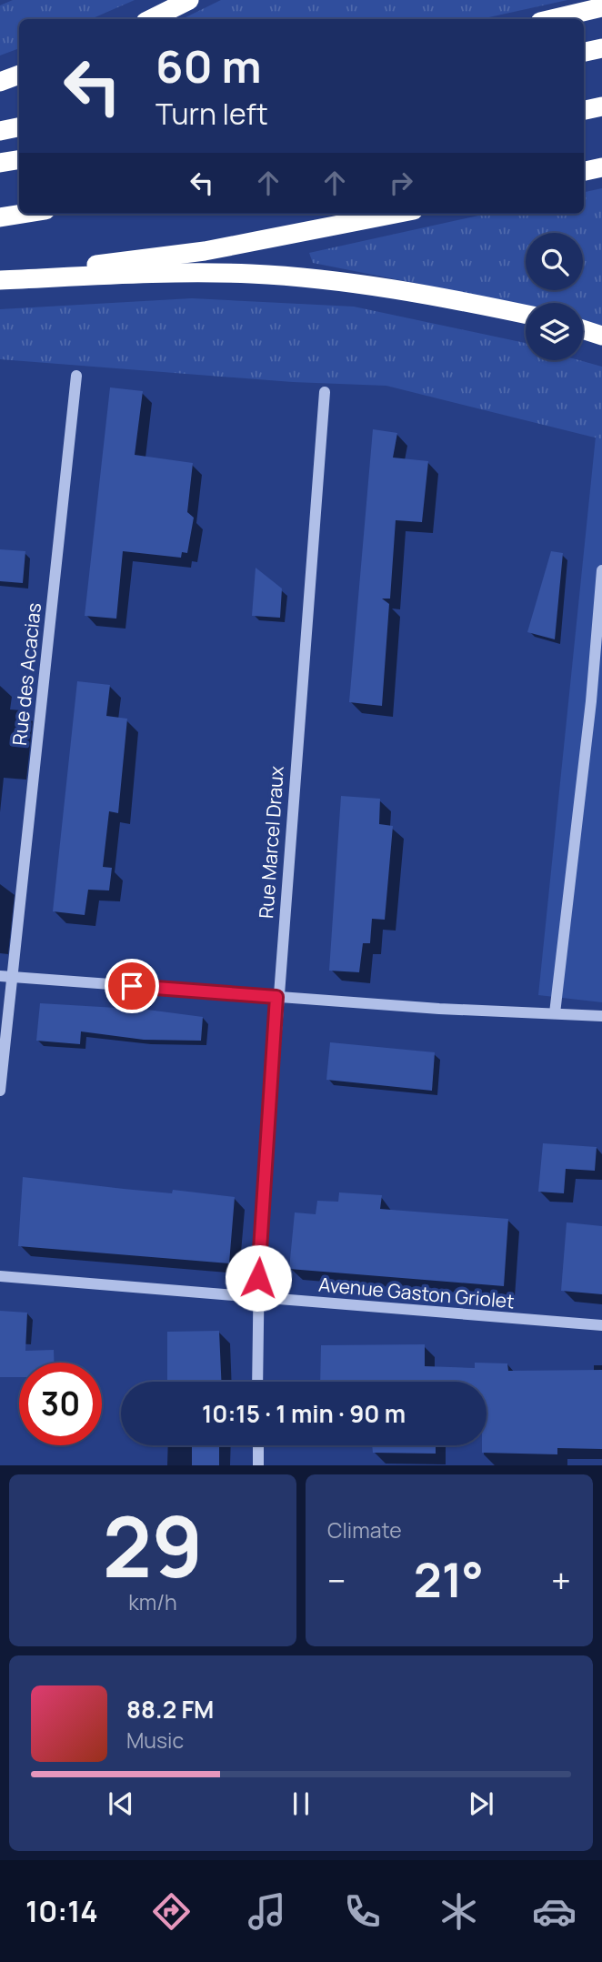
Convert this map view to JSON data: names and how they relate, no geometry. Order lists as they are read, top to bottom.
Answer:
{
  "streets": {
    "street": ["Rue des Acacias", "Rue Marcel Draux", "Avenue Gaston Griolet"]
  },
  "crossings": [
    ["Rue Marcel Draux", "Avenue Gaston Griolet"]
  ],
  "page": {
    "turn": ["60 m", "Turn left"],
    "limit": "30",
    "trip": "10:15 · 1 min · 90 m",
    "tile": [
      ["29", "km/h"],
      "Climate"
    ],
    "heat": ["−", "21°", "+"],
    "song": ["88.2 FM", "Music"],
    "tabs": "10:14"
  }
}
